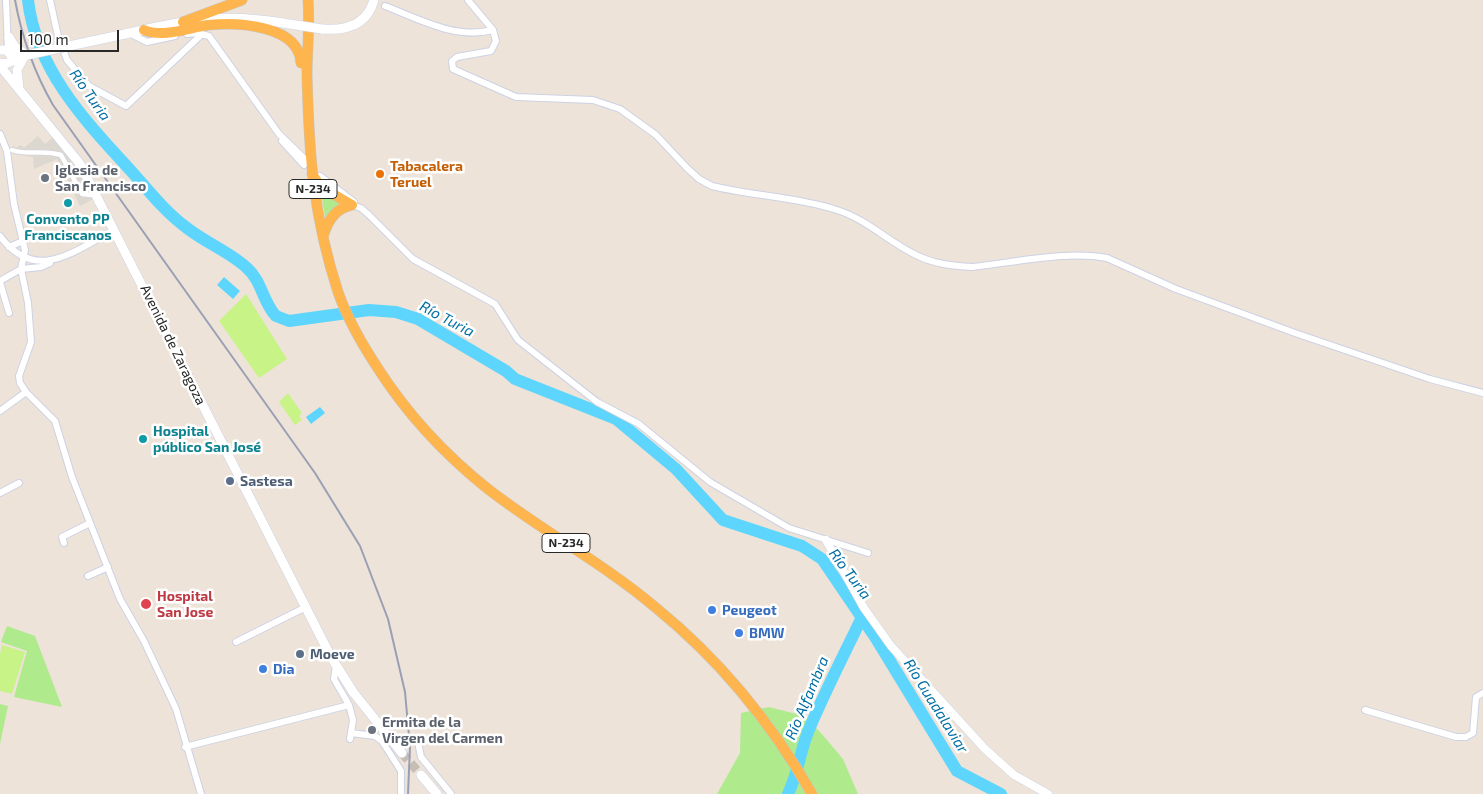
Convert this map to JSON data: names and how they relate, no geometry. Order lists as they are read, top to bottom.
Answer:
{
  "streets": {
    "highway": ["N-234"],
    "main road": ["Avenida de Zaragoza"]
  },
  "water": ["Río Turia", "Río Alfambra", "Río Guadalaviar"],
  "places": [
    "Tabacalera Teruel",
    "Iglesia de San Francisco",
    "Convento PP Franciscanos",
    "Hospital público San José",
    "Sastesa",
    "Hospital San Jose",
    "Peugeot",
    "BMW",
    "Moeve",
    "Dia",
    "Ermita de la Virgen del Carmen"
  ],
  "scale_bar": "100 m"
}
